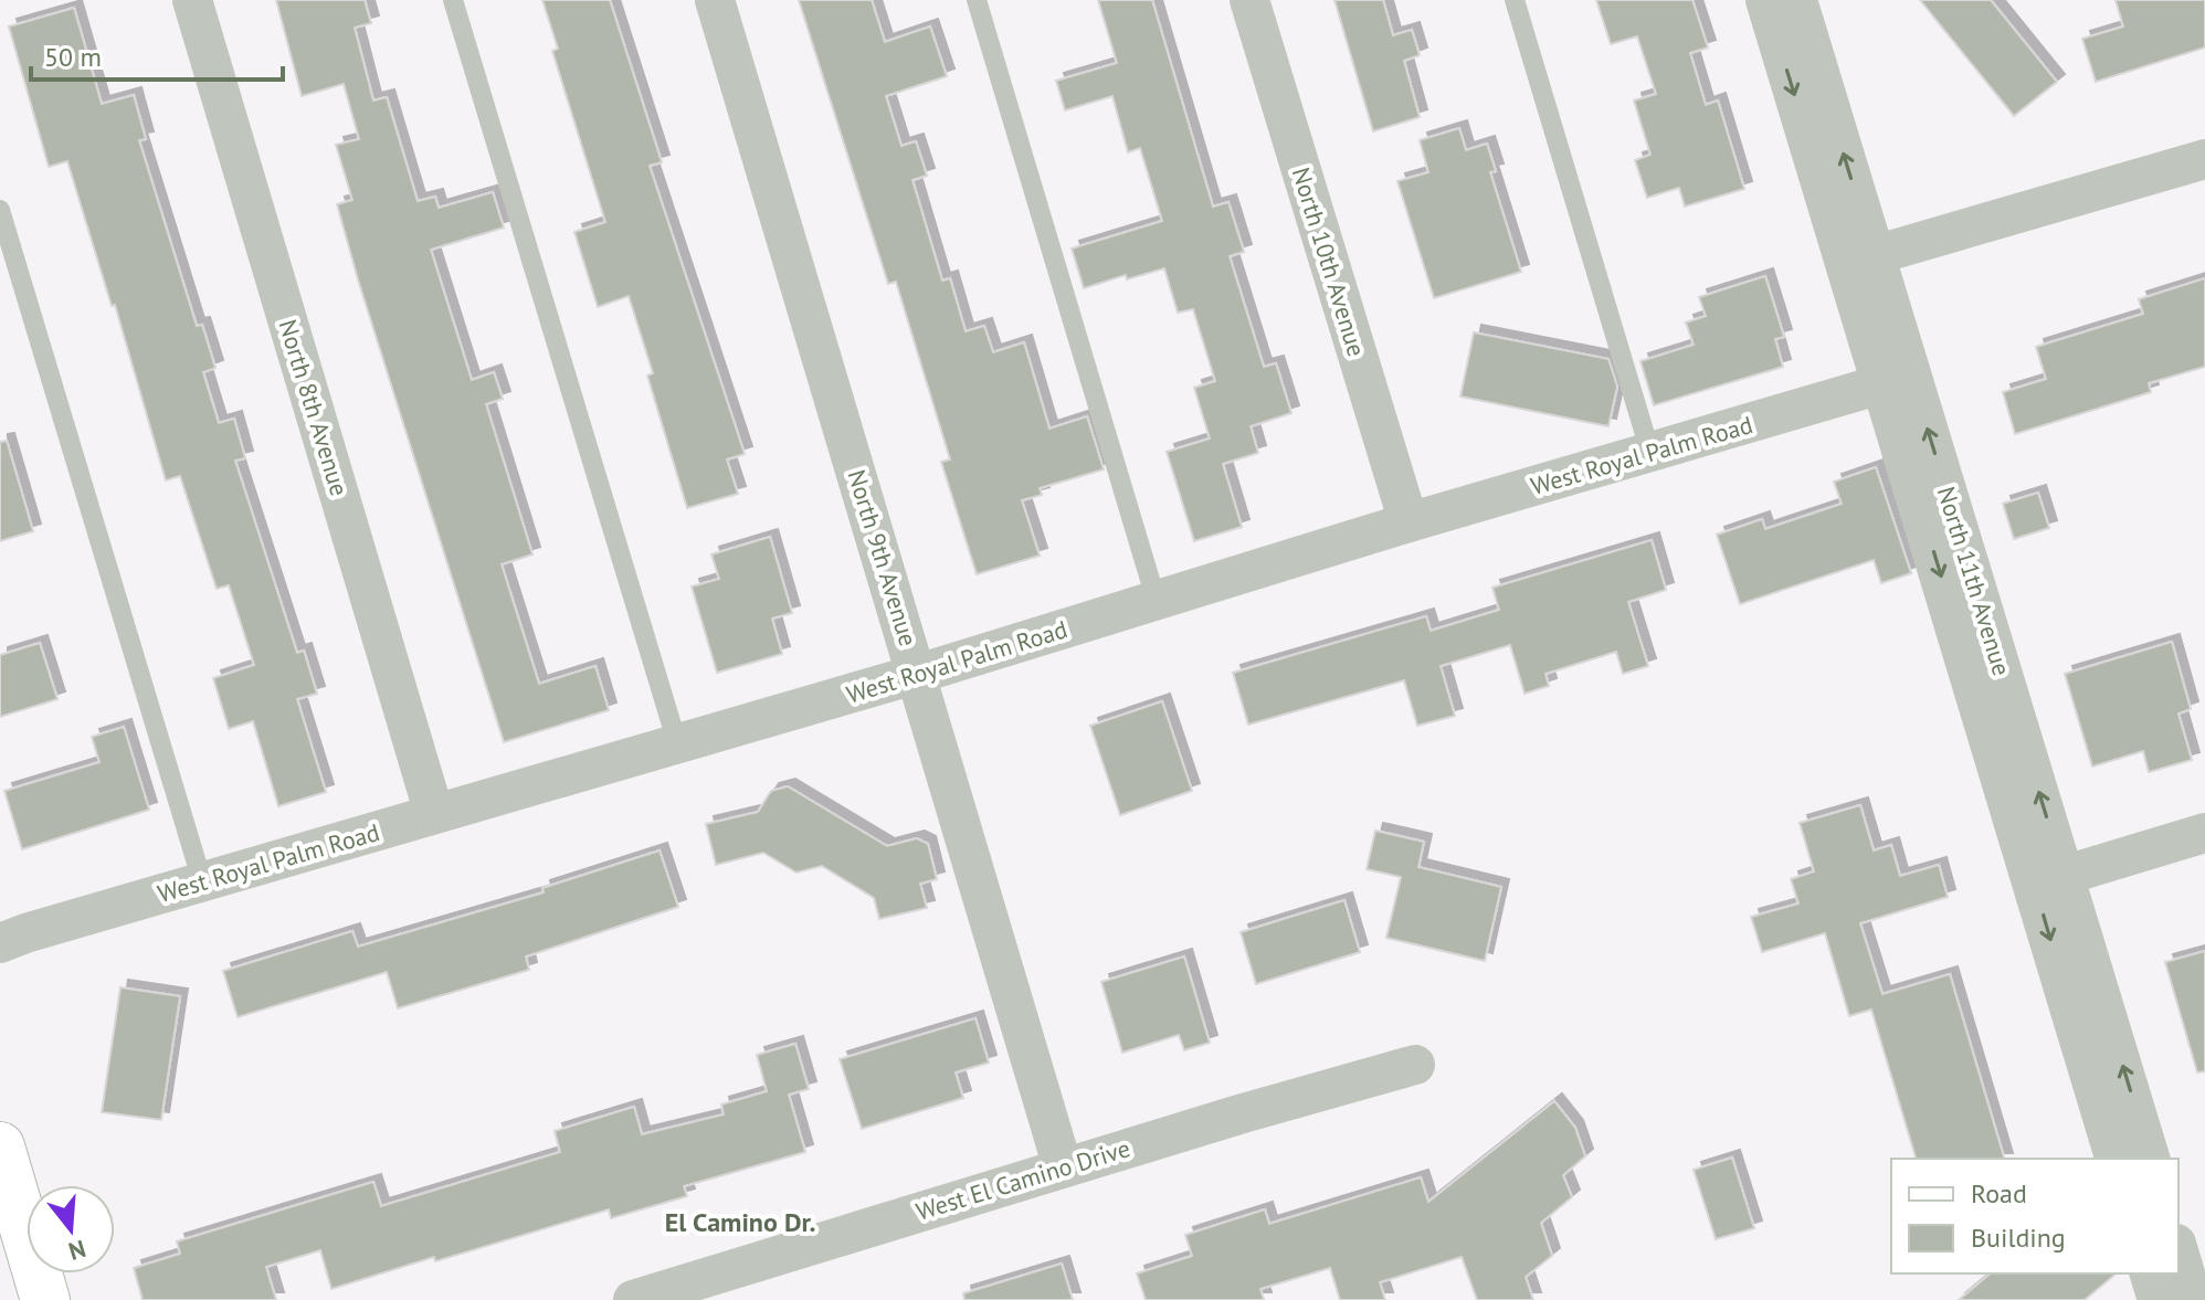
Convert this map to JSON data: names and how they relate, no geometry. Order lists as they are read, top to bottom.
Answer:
{
  "streets": {
    "street": [
      "North 10th Avenue",
      "North 8th Avenue",
      "West Royal Palm Road",
      "North 9th Avenue",
      "North 11th Avenue",
      "West El Camino Drive"
    ]
  },
  "crossings": [
    ["North 10th Avenue", "West Royal Palm Road"],
    ["North 8th Avenue", "West Royal Palm Road"],
    ["West Royal Palm Road", "North 9th Avenue"],
    ["West Royal Palm Road", "North 11th Avenue"],
    ["North 9th Avenue", "West El Camino Drive"]
  ],
  "districts": ["El Camino Dr."],
  "legend": ["Road", "Building"],
  "scale_bar": "50 m",
  "north": "bottom"
}
